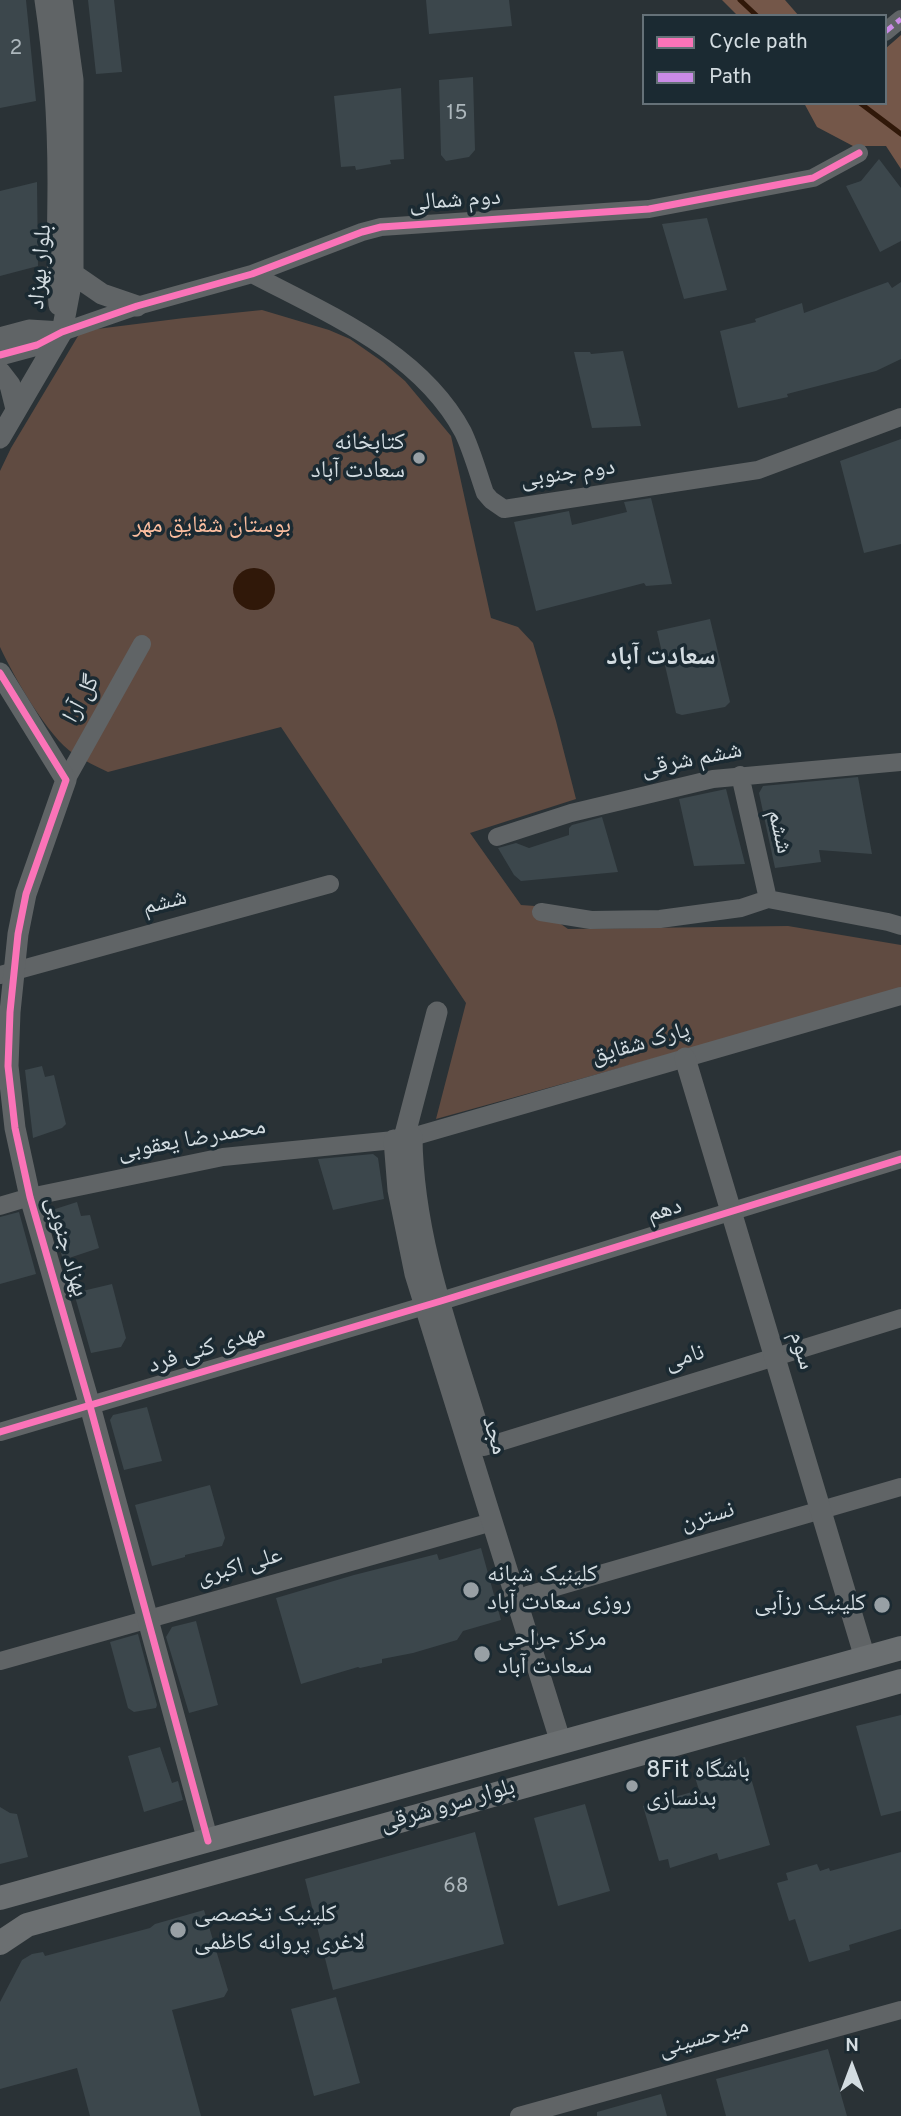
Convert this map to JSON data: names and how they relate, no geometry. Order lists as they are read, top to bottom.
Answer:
{
  "streets": {
    "main road": ["بلوار سرو شرقی"],
    "street": [
      "دوم شمالی",
      "بلوار بهزاد",
      "دوم جنوبی",
      "گل آرا",
      "ششم شرقی",
      "ششم",
      "پارک شقایق",
      "محمدرضا یعقوبی",
      "دهم",
      "بهزاد جنوبی",
      "مهدی کنی فرد",
      "سوم",
      "نامی",
      "مجد",
      "نسترن",
      "علی اکبری",
      "میرحسینی"
    ]
  },
  "crossings": [
    ["دوم شمالی", "بلوار بهزاد"],
    ["دوم شمالی", "دوم جنوبی"],
    ["گل آرا", "بهزاد جنوبی"],
    ["ششم شرقی", "ششم"],
    ["ششم", "بهزاد جنوبی"],
    ["پارک شقایق", "محمدرضا یعقوبی"],
    ["پارک شقایق", "سوم"],
    ["پارک شقایق", "مجد"],
    ["محمدرضا یعقوبی", "بهزاد جنوبی"],
    ["محمدرضا یعقوبی", "مجد"],
    ["دهم", "مهدی کنی فرد"],
    ["دهم", "سوم"],
    ["دهم", "مجد"],
    ["بهزاد جنوبی", "مهدی کنی فرد"],
    ["بهزاد جنوبی", "علی اکبری"],
    ["بهزاد جنوبی", "بلوار سرو شرقی"],
    ["مهدی کنی فرد", "مجد"],
    ["سوم", "نامی"],
    ["سوم", "نسترن"],
    ["سوم", "بلوار سرو شرقی"],
    ["نامی", "مجد"],
    ["مجد", "نسترن"],
    ["مجد", "علی اکبری"],
    ["مجد", "بلوار سرو شرقی"]
  ],
  "districts": ["سعادت آباد"],
  "parks": ["بوستان شقایق مهر"],
  "places": [
    "کتابخانه سعادت آباد",
    "کلینیک شبانه روزی سعادت آباد",
    "کلینیک رزآبی",
    "مرکز جراحی سعادت آباد",
    "8Fit باشگاه بدنسازی",
    "کلینیک تخصصی لاغری پروانه کاظمی"
  ],
  "house_numbers": ["2", "15", "68"],
  "legend": ["Cycle path", "Path"],
  "north": "top"
}
